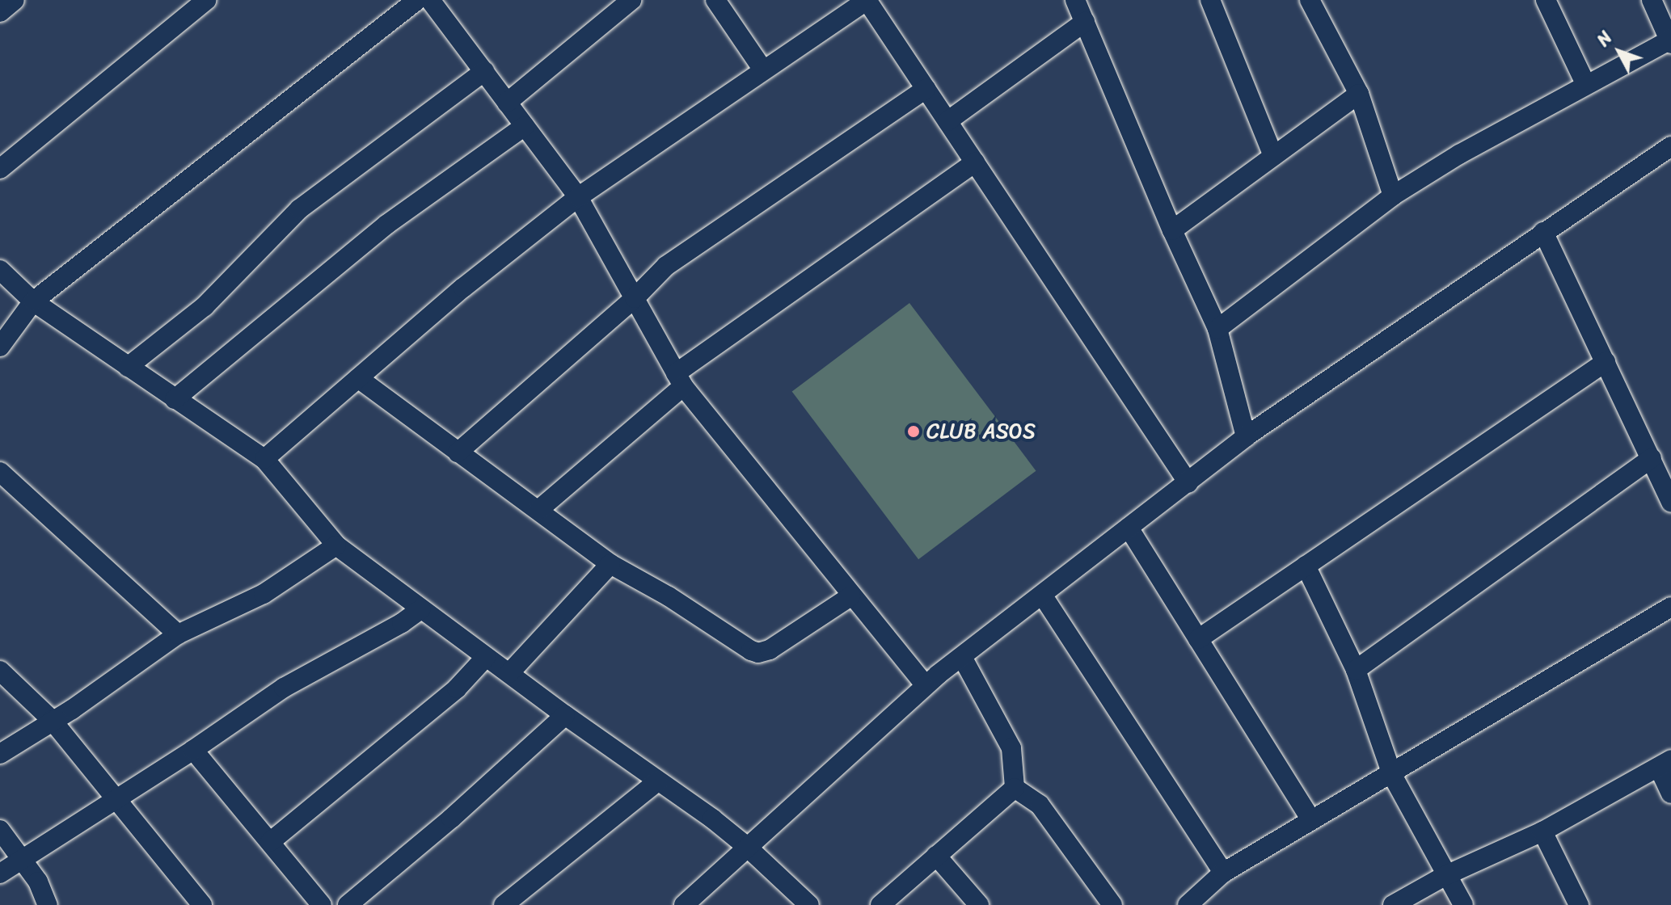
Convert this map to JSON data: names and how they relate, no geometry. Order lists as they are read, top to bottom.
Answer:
{
  "places": ["CLUB ASOS"],
  "north": "top left"
}
